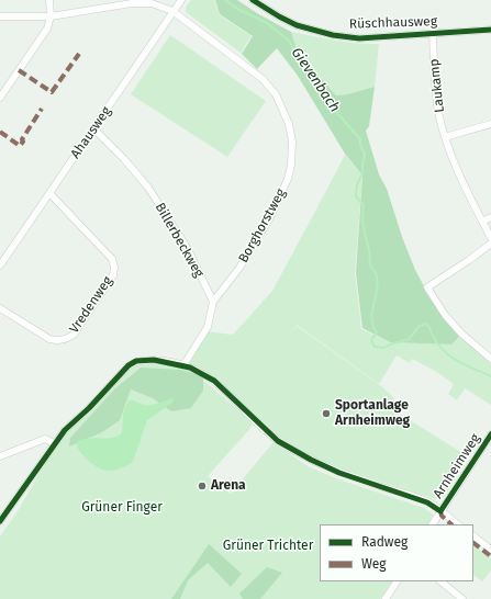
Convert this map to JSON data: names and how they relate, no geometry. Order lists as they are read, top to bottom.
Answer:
{
  "streets": {
    "street": [
      "Rüschhausweg",
      "Laukamp",
      "Ahausweg",
      "Borghorstweg",
      "Billerbeckweg",
      "Vredenweg",
      "Arnheimweg"
    ]
  },
  "crossings": [
    ["Rüschhausweg", "Laukamp"],
    ["Ahausweg", "Borghorstweg"],
    ["Ahausweg", "Billerbeckweg"],
    ["Ahausweg", "Vredenweg"],
    ["Borghorstweg", "Billerbeckweg"]
  ],
  "water": ["Gievenbach"],
  "parks": ["Grüner Finger", "Grüner Trichter"],
  "places": ["Sportanlage Arnheimweg", "Arena"],
  "legend": ["Radweg", "Weg"]
}
